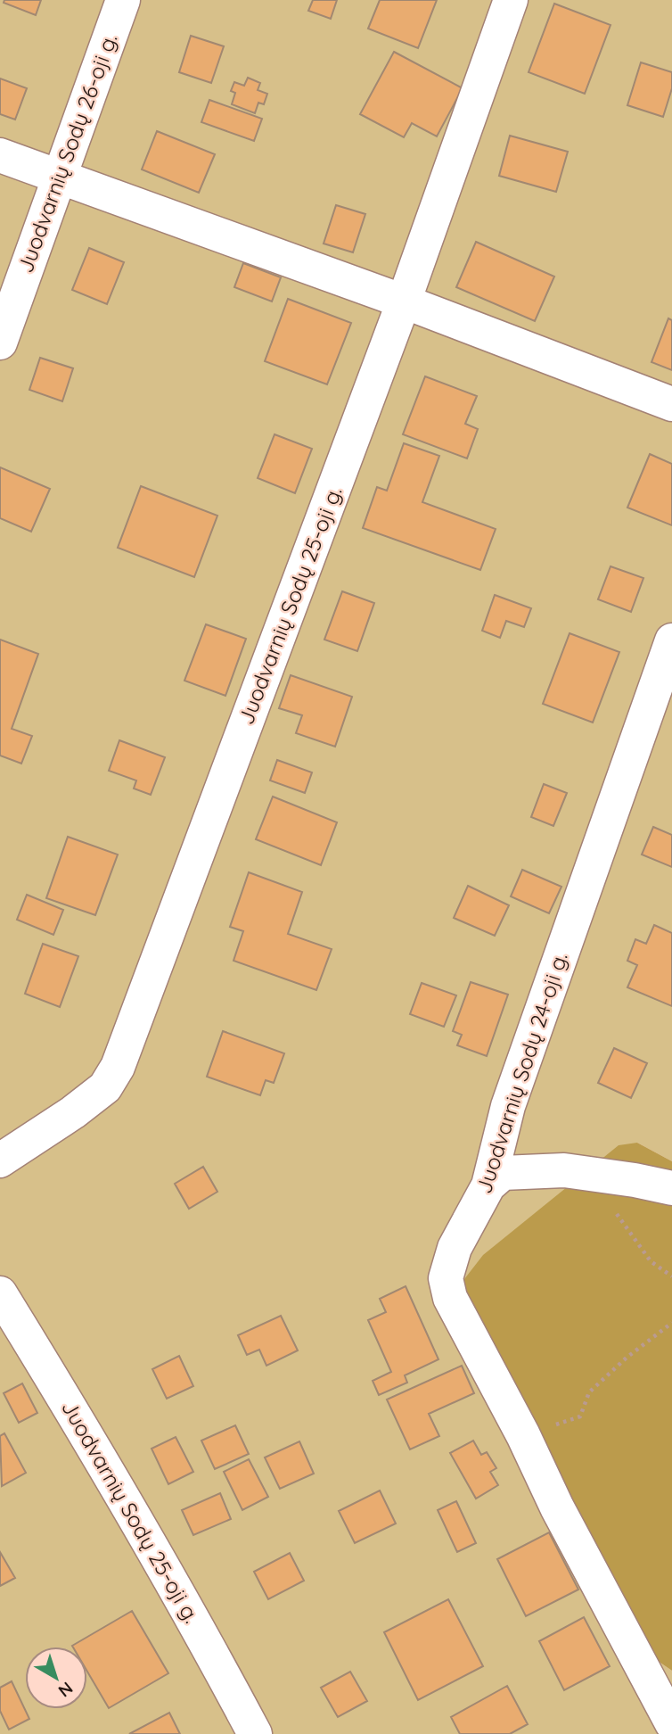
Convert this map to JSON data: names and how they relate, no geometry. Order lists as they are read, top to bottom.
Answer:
{
  "streets": {
    "street": ["Juodvarnių Sodų 26-oji g.", "Juodvarnių Sodų 25-oji g.", "Juodvarnių Sodų 24-oji g."]
  },
  "north": "bottom right"
}
